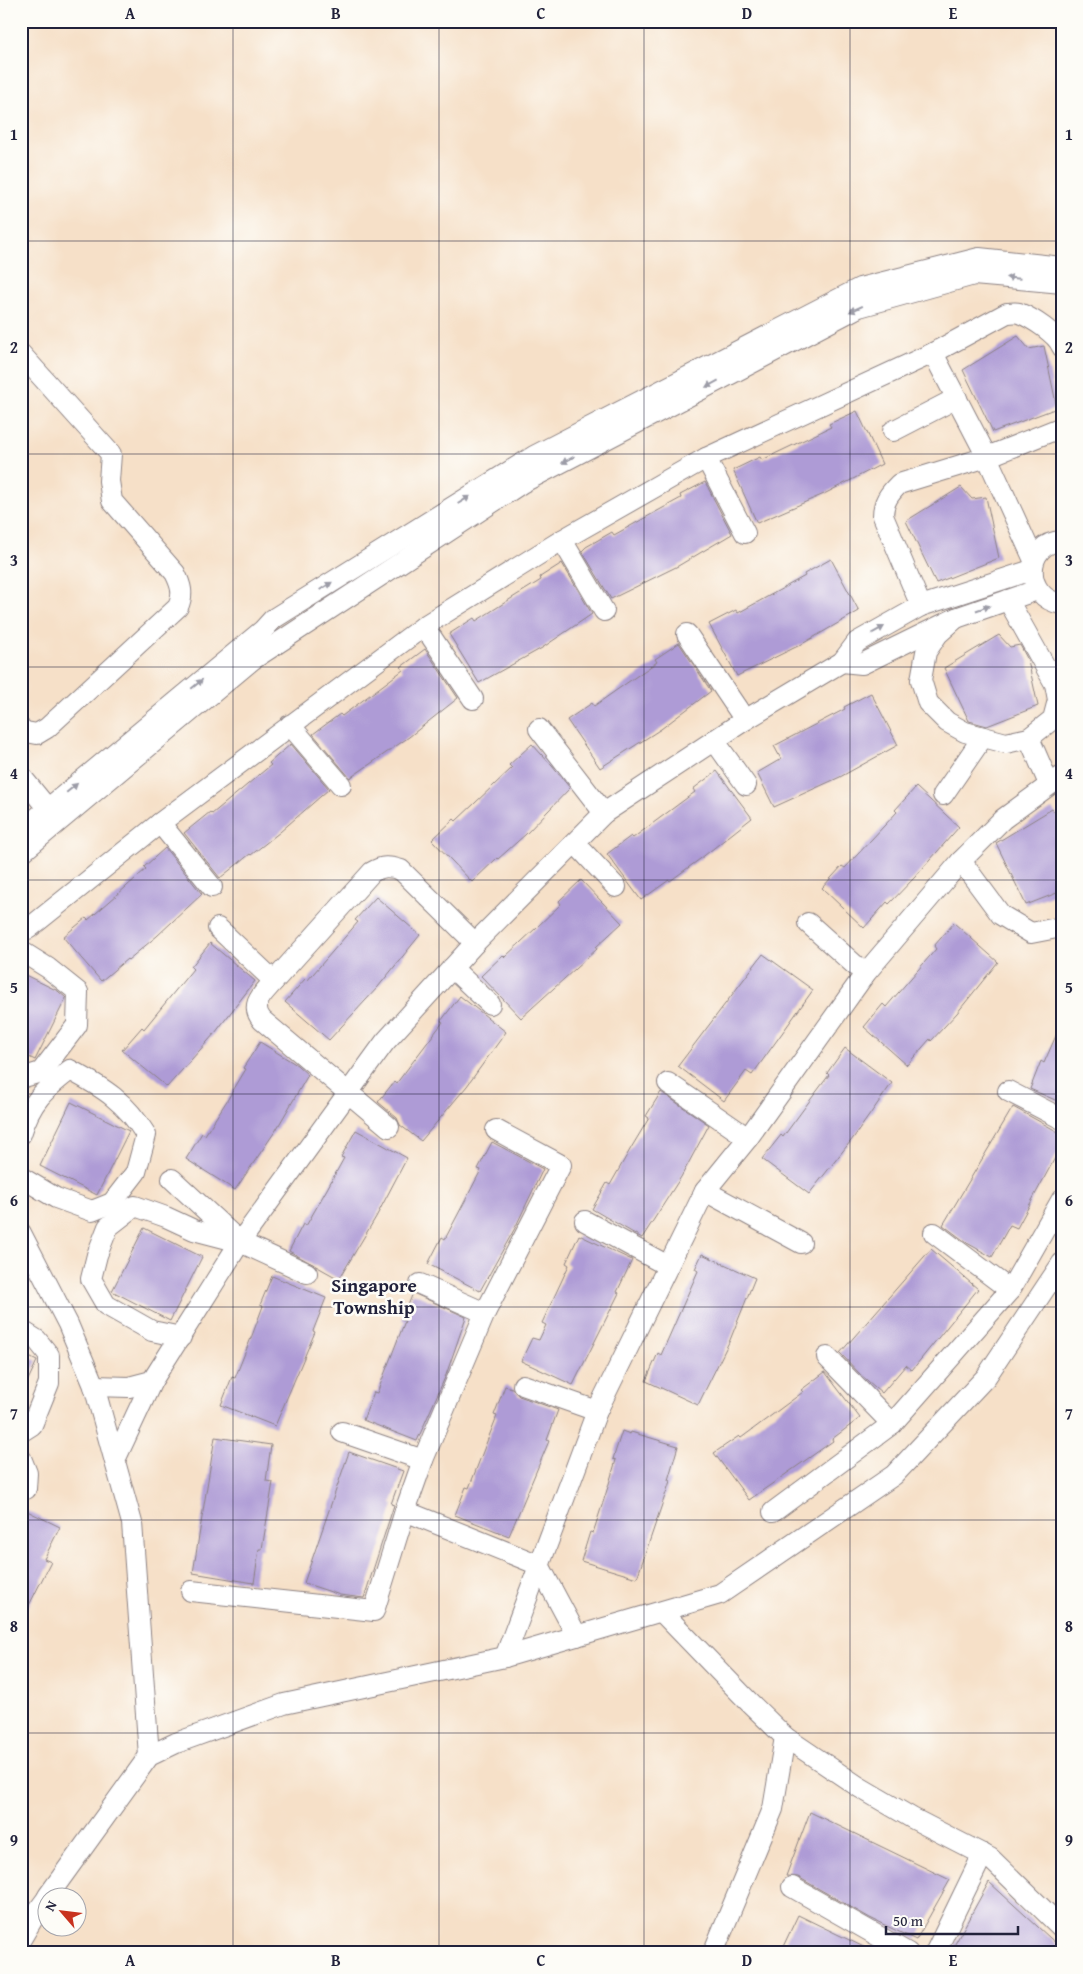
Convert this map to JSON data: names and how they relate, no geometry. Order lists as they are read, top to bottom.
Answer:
{
  "districts": ["Singapore Township"],
  "scale_bar": "50 m",
  "north": "top left",
  "grid": {
    "columns": [
      "A",
      "B",
      "C",
      "D",
      "E"
    ],
    "rows": [
      "1",
      "2",
      "3",
      "4",
      "5",
      "6",
      "7",
      "8",
      "9"
    ]
  }
}
